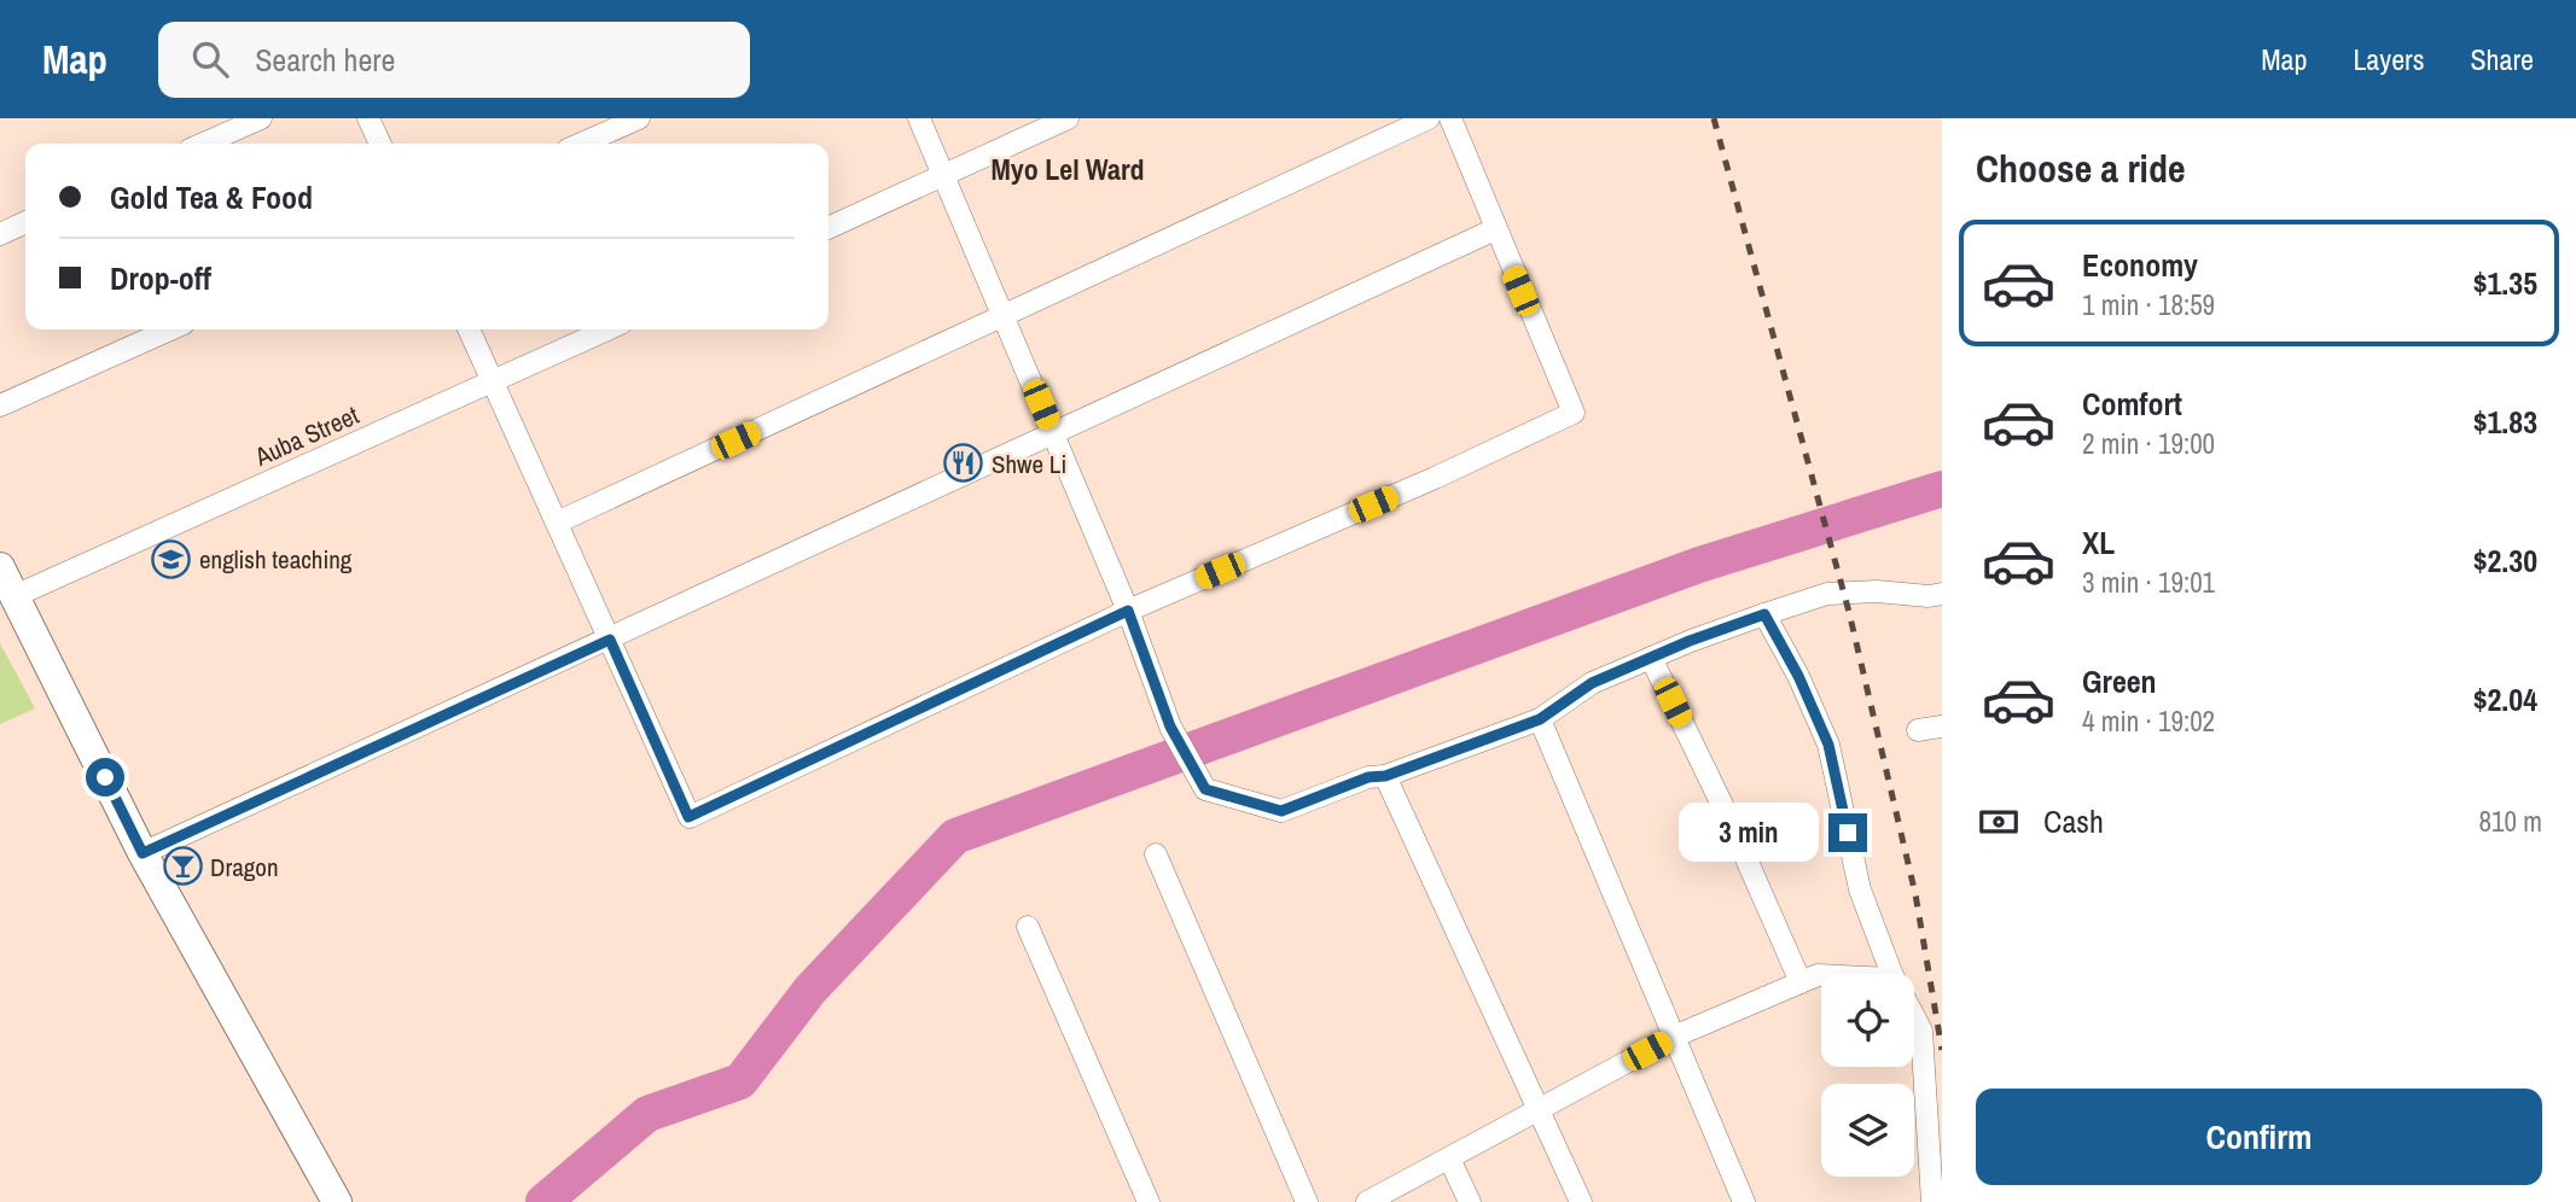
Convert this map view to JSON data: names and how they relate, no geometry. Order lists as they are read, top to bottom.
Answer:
{
  "streets": {
    "street": ["Auba Street"]
  },
  "districts": ["Myo Lel Ward"],
  "places": {
    "restaurant": ["Shwe Li"],
    "school or university": ["english teaching"],
    "bar": ["Dragon"]
  },
  "page": {
    "header": "Map",
    "search": "Search here",
    "nav": ["Map", "Layers", "Share"],
    "heading": "Choose a ride",
    "banner": ["Gold Tea & Food", "Drop-off"],
    "list": [
      {
        "name": "Economy",
        "note": "1 min · 18:59",
        "value": "$1.35"
      },
      {
        "name": "Comfort",
        "note": "2 min · 19:00",
        "value": "$1.83"
      },
      {
        "name": "XL",
        "note": "3 min · 19:01",
        "value": "$2.30"
      },
      {
        "name": "Green",
        "note": "4 min · 19:02",
        "value": "$2.04"
      }
    ],
    "pay": ["Cash", "810 m"],
    "bubble": "3 min",
    "buttons": "Confirm"
  }
}
